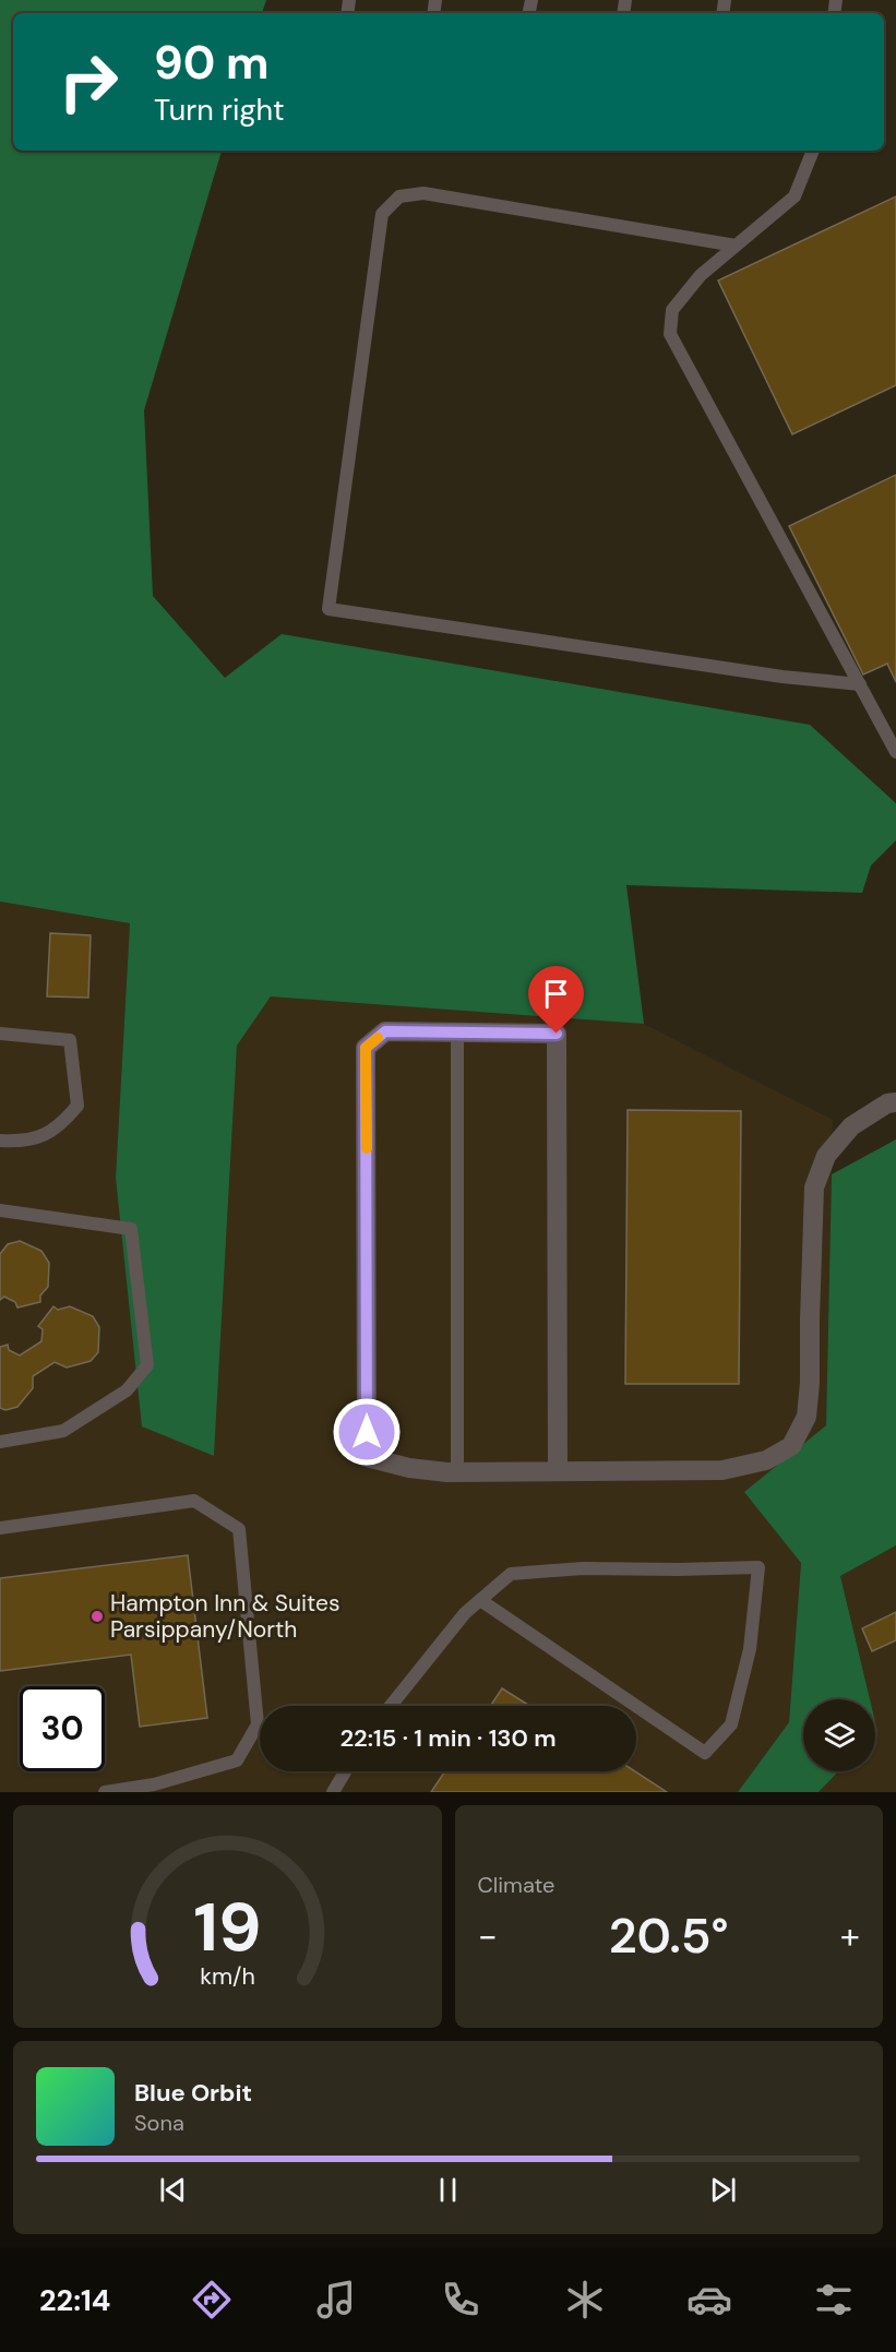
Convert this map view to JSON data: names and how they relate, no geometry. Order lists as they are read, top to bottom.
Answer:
{
  "places": ["Hampton Inn & Suites Parsippany/North"],
  "page": {
    "turn": ["90 m", "Turn right"],
    "limit": "30",
    "trip": "22:15 · 1 min · 130 m",
    "tile": "Climate",
    "heat": ["−", "20.5°", "+"],
    "song": ["Blue Orbit", "Sona"],
    "tabs": "22:14",
    "gauge": ["19", "km/h"]
  }
}
